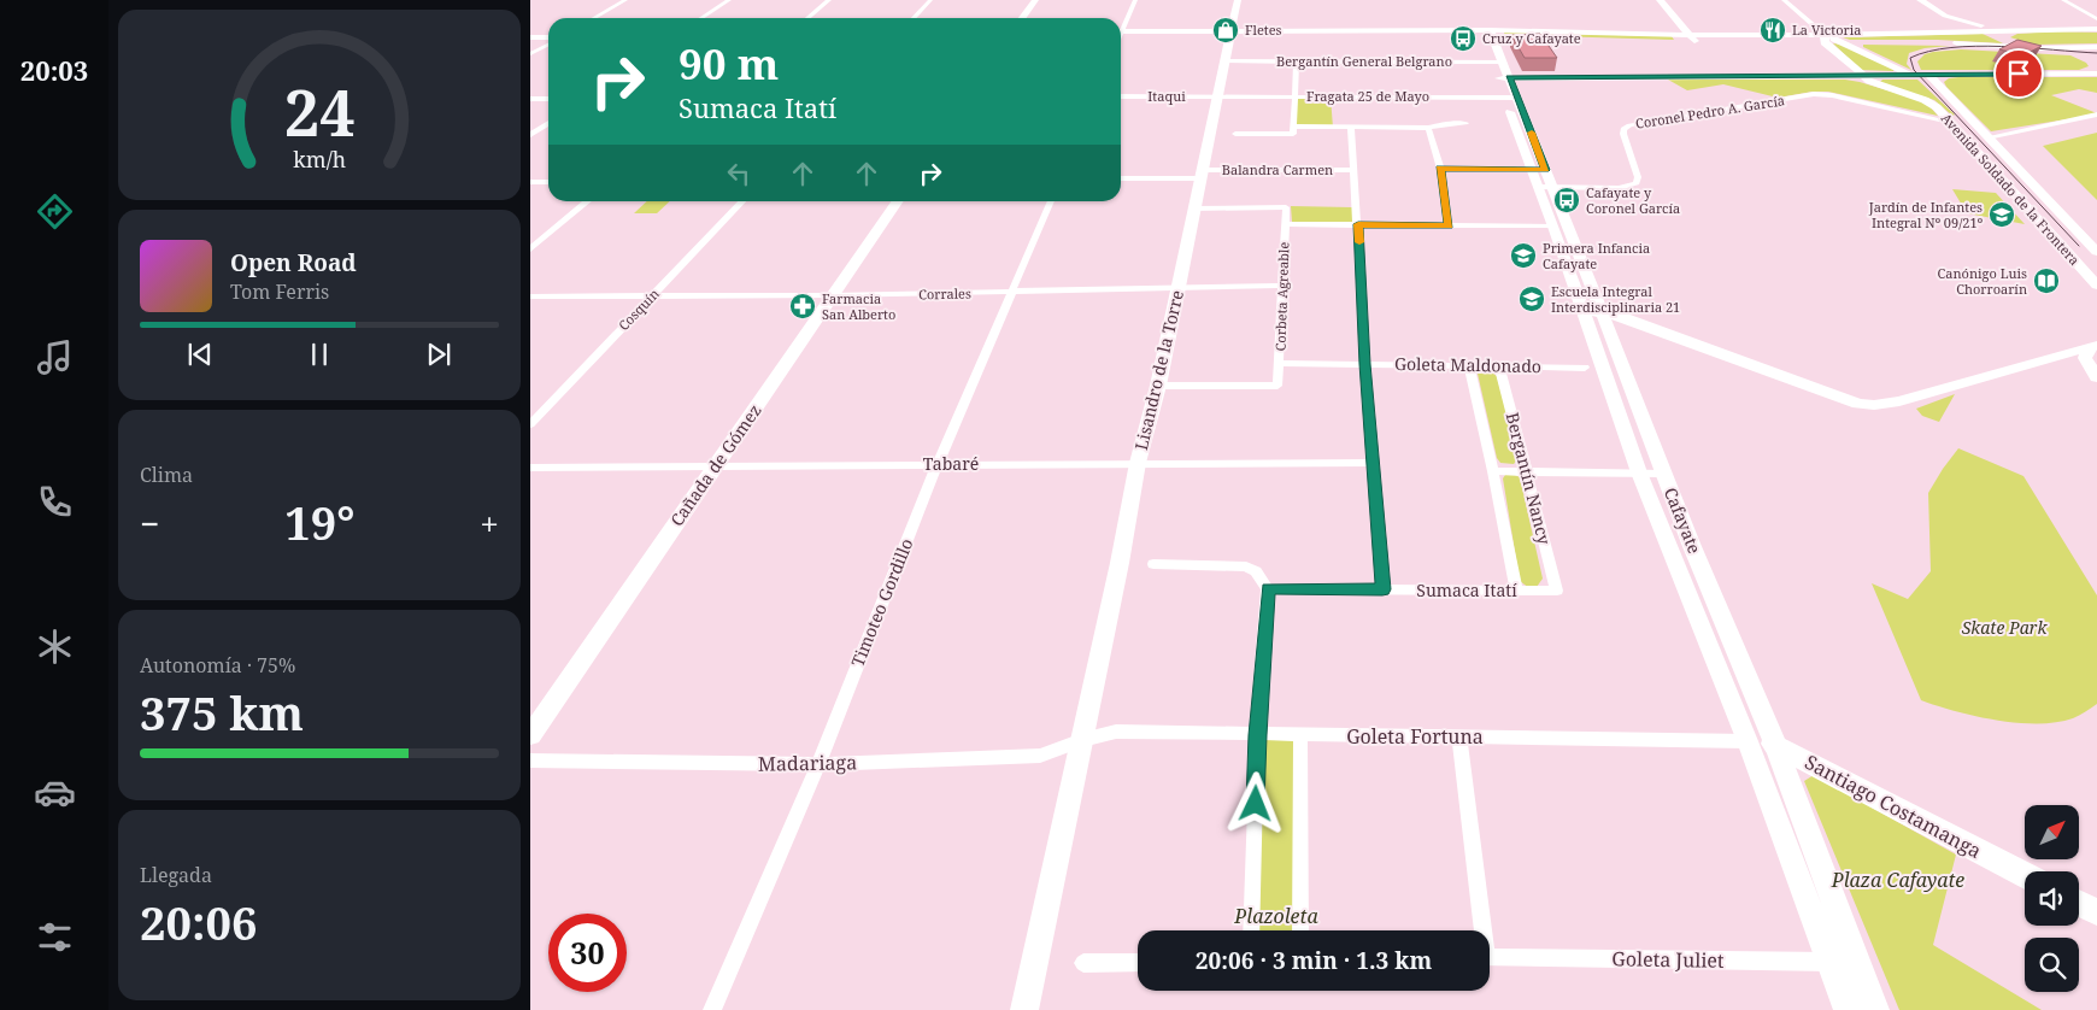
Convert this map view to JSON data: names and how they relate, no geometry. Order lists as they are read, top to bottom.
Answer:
{
  "streets": {
    "street": [
      "Bergantín General Belgrano",
      "Itaqui",
      "Fragata 25 de Mayo",
      "Coronel Pedro A. García",
      "Balandra Carmen",
      "Avenida Soldado de la Frontera",
      "Corrales",
      "Corbeta Agreable",
      "Cosquín",
      "Goleta Maldonado",
      "Lisandro de la Torre",
      "Tabaré",
      "Cañada de Gómez",
      "Bergantín Nancy",
      "Cafayate",
      "Sumaca Itatí",
      "Timoteo Gordillo",
      "Goleta Fortuna",
      "Madariaga",
      "Santiago Costamanga",
      "Goleta Juliet"
    ]
  },
  "crossings": [
    ["Bergantín General Belgrano", "Lisandro de la Torre"],
    ["Bergantín General Belgrano", "Cafayate"],
    ["Itaqui", "Fragata 25 de Mayo"],
    ["Itaqui", "Lisandro de la Torre"],
    ["Fragata 25 de Mayo", "Lisandro de la Torre"],
    ["Fragata 25 de Mayo", "Cafayate"],
    ["Coronel Pedro A. García", "Avenida Soldado de la Frontera"],
    ["Coronel Pedro A. García", "Cafayate"],
    ["Balandra Carmen", "Lisandro de la Torre"],
    ["Corrales", "Corbeta Agreable"],
    ["Corrales", "Cosquín"],
    ["Corrales", "Lisandro de la Torre"],
    ["Corrales", "Cañada de Gómez"],
    ["Corrales", "Timoteo Gordillo"],
    ["Corbeta Agreable", "Goleta Maldonado"],
    ["Corbeta Agreable", "Lisandro de la Torre"],
    ["Goleta Maldonado", "Bergantín Nancy"],
    ["Lisandro de la Torre", "Tabaré"],
    ["Lisandro de la Torre", "Goleta Fortuna"],
    ["Lisandro de la Torre", "Madariaga"],
    ["Tabaré", "Cañada de Gómez"],
    ["Tabaré", "Timoteo Gordillo"],
    ["Bergantín Nancy", "Sumaca Itatí"],
    ["Cafayate", "Goleta Fortuna"],
    ["Cafayate", "Santiago Costamanga"],
    ["Cafayate", "Goleta Juliet"],
    ["Timoteo Gordillo", "Madariaga"],
    ["Goleta Fortuna", "Madariaga"],
    ["Goleta Fortuna", "Santiago Costamanga"]
  ],
  "parks": ["Skate Park", "Plaza Cafayate", "Plazoleta"],
  "places": {
    "shop": ["Fletes"],
    "restaurant": ["La Victoria"],
    "bus stop": ["Cruz y Cafayate", "Cafayate y Coronel García"],
    "school or university": ["Jardín de Infantes Integral Nº 09/21º", "Primera Infancia Cafayate", "Escuela Integral Interdisciplinaria 21"],
    "library": ["Canónigo Luis Chorroarín"],
    "pharmacy": ["Farmacia San Alberto"]
  },
  "north": "top right",
  "page": {
    "tabs": "20:03",
    "turn": ["90 m", "Sumaca Itatí"],
    "song": ["Open Road", "Tom Ferris"],
    "tile": [
      "Clima",
      ["Autonomía · 75%", "375 km"],
      ["Llegada", "20:06"]
    ],
    "heat": ["−", "19°", "+"],
    "limit": "30",
    "trip": "20:06 · 3 min · 1.3 km",
    "gauge": ["24", "km/h"]
  }
}
